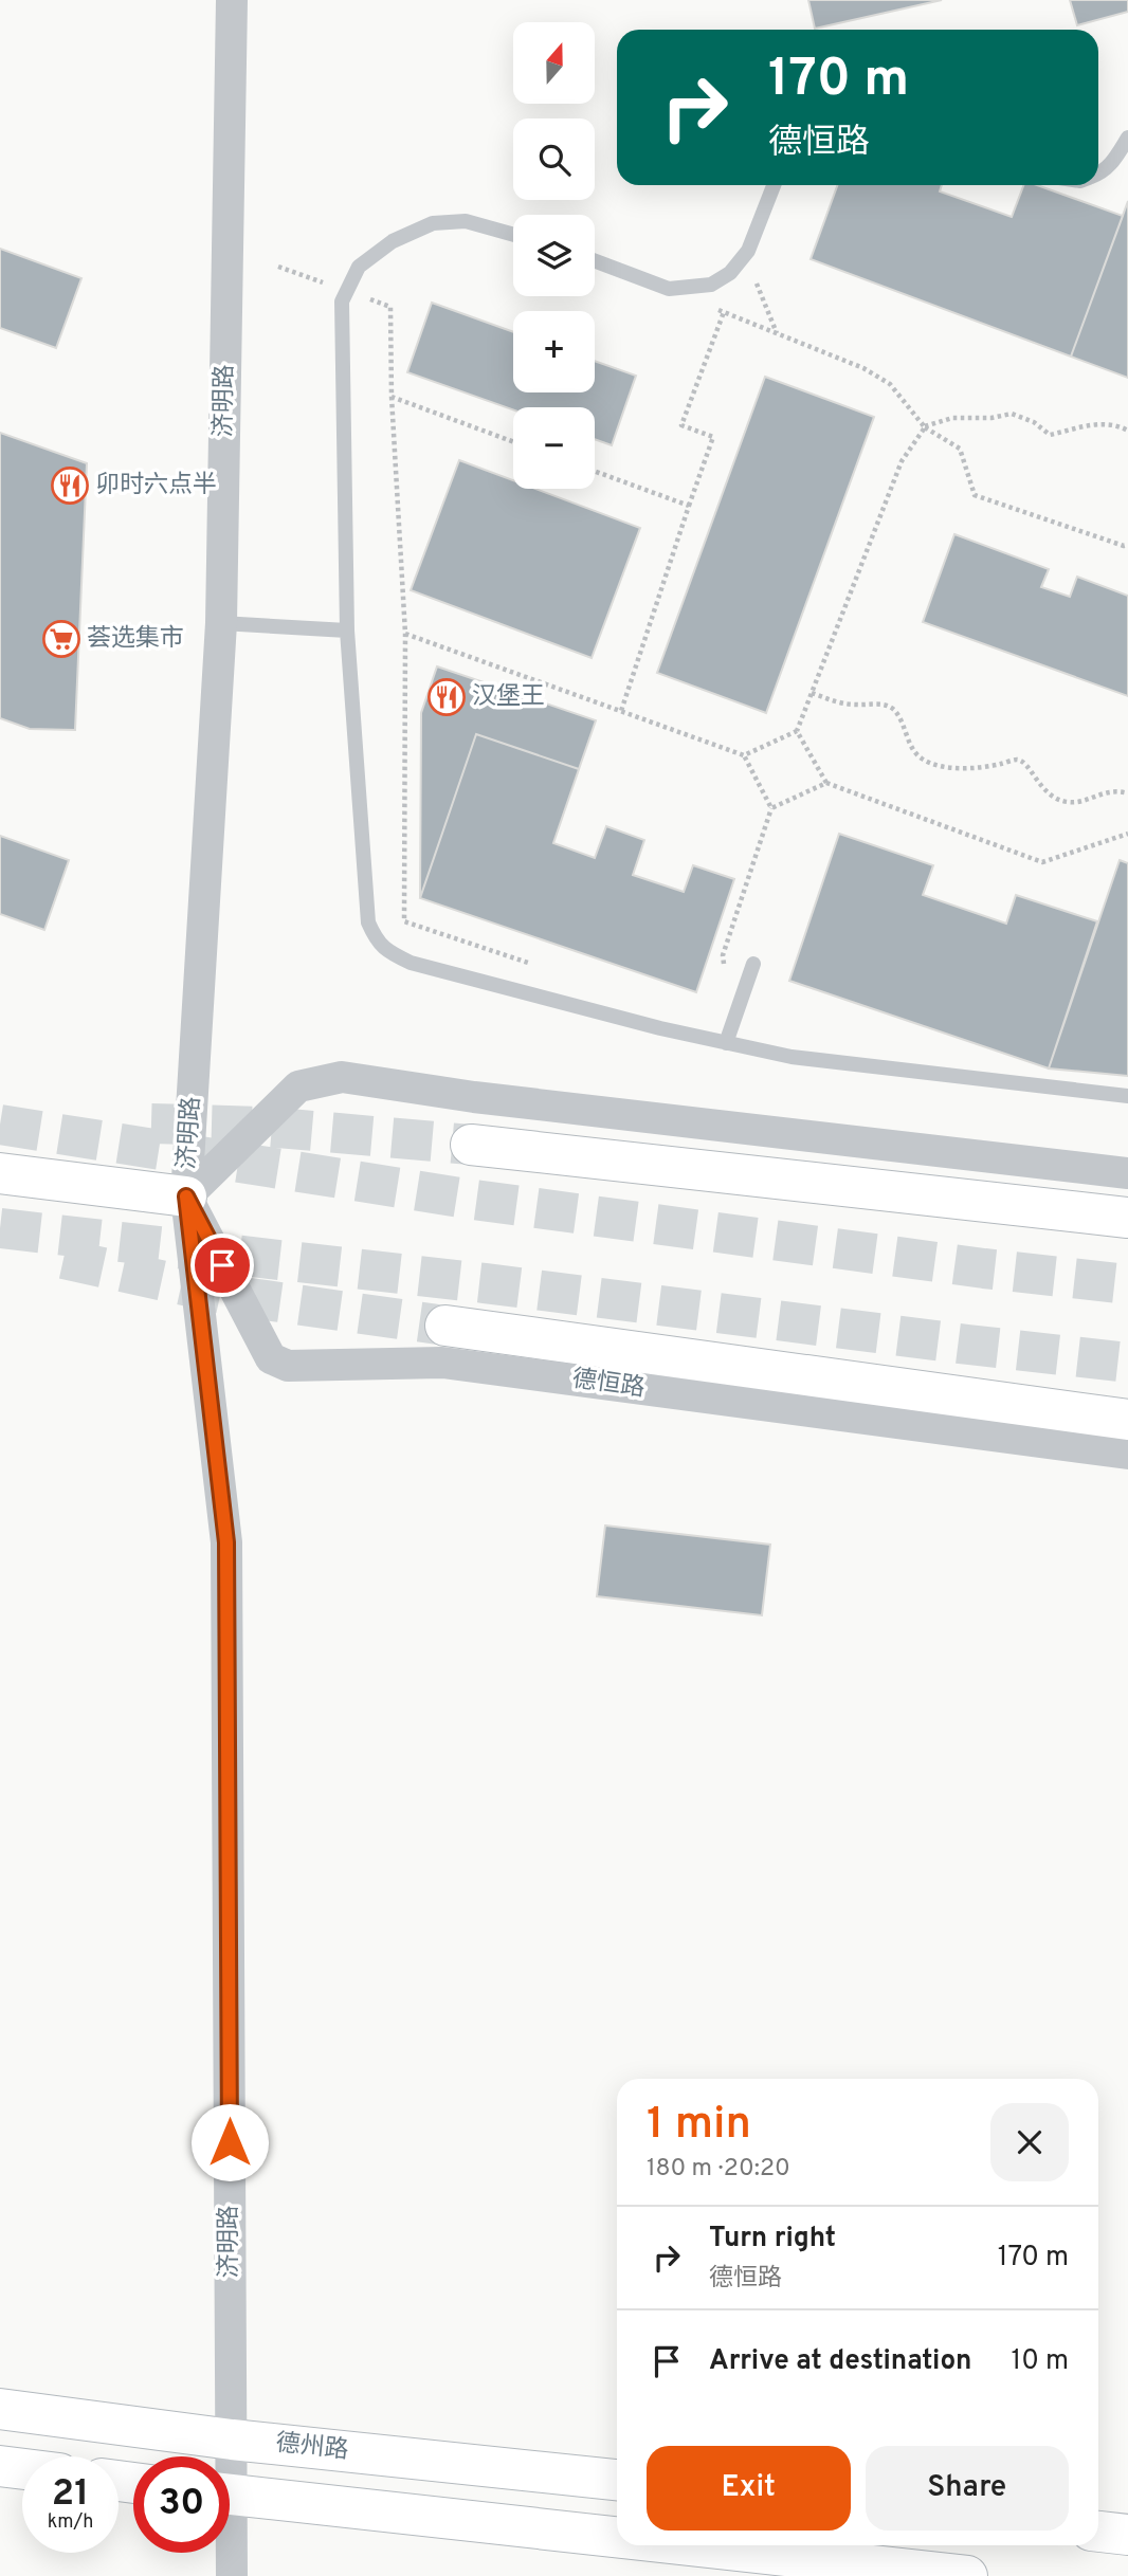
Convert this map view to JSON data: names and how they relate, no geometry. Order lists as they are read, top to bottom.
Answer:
{
  "streets": {
    "main road": ["德州路"],
    "street": ["济明路", "德恒路"]
  },
  "crossings": [
    ["济明路", "德恒路"],
    ["济明路", "德州路"]
  ],
  "places": {
    "restaurant": ["卯时·六点半", "汉堡王"],
    "supermarket": ["荟选集市"]
  },
  "north": "top",
  "page": {
    "map_buttons": ["+", "−"],
    "turn": ["170 m", "德恒路"],
    "heading": ["1 min", "180 m · 20:20"],
    "list": [
      {
        "name": "Turn right",
        "note": "德恒路",
        "value": "170 m"
      },
      {
        "name": "Arrive at destination",
        "value": "10 m"
      }
    ],
    "buttons": ["Exit", "Share"],
    "speed": "21 km/h",
    "limit": "30"
  }
}
